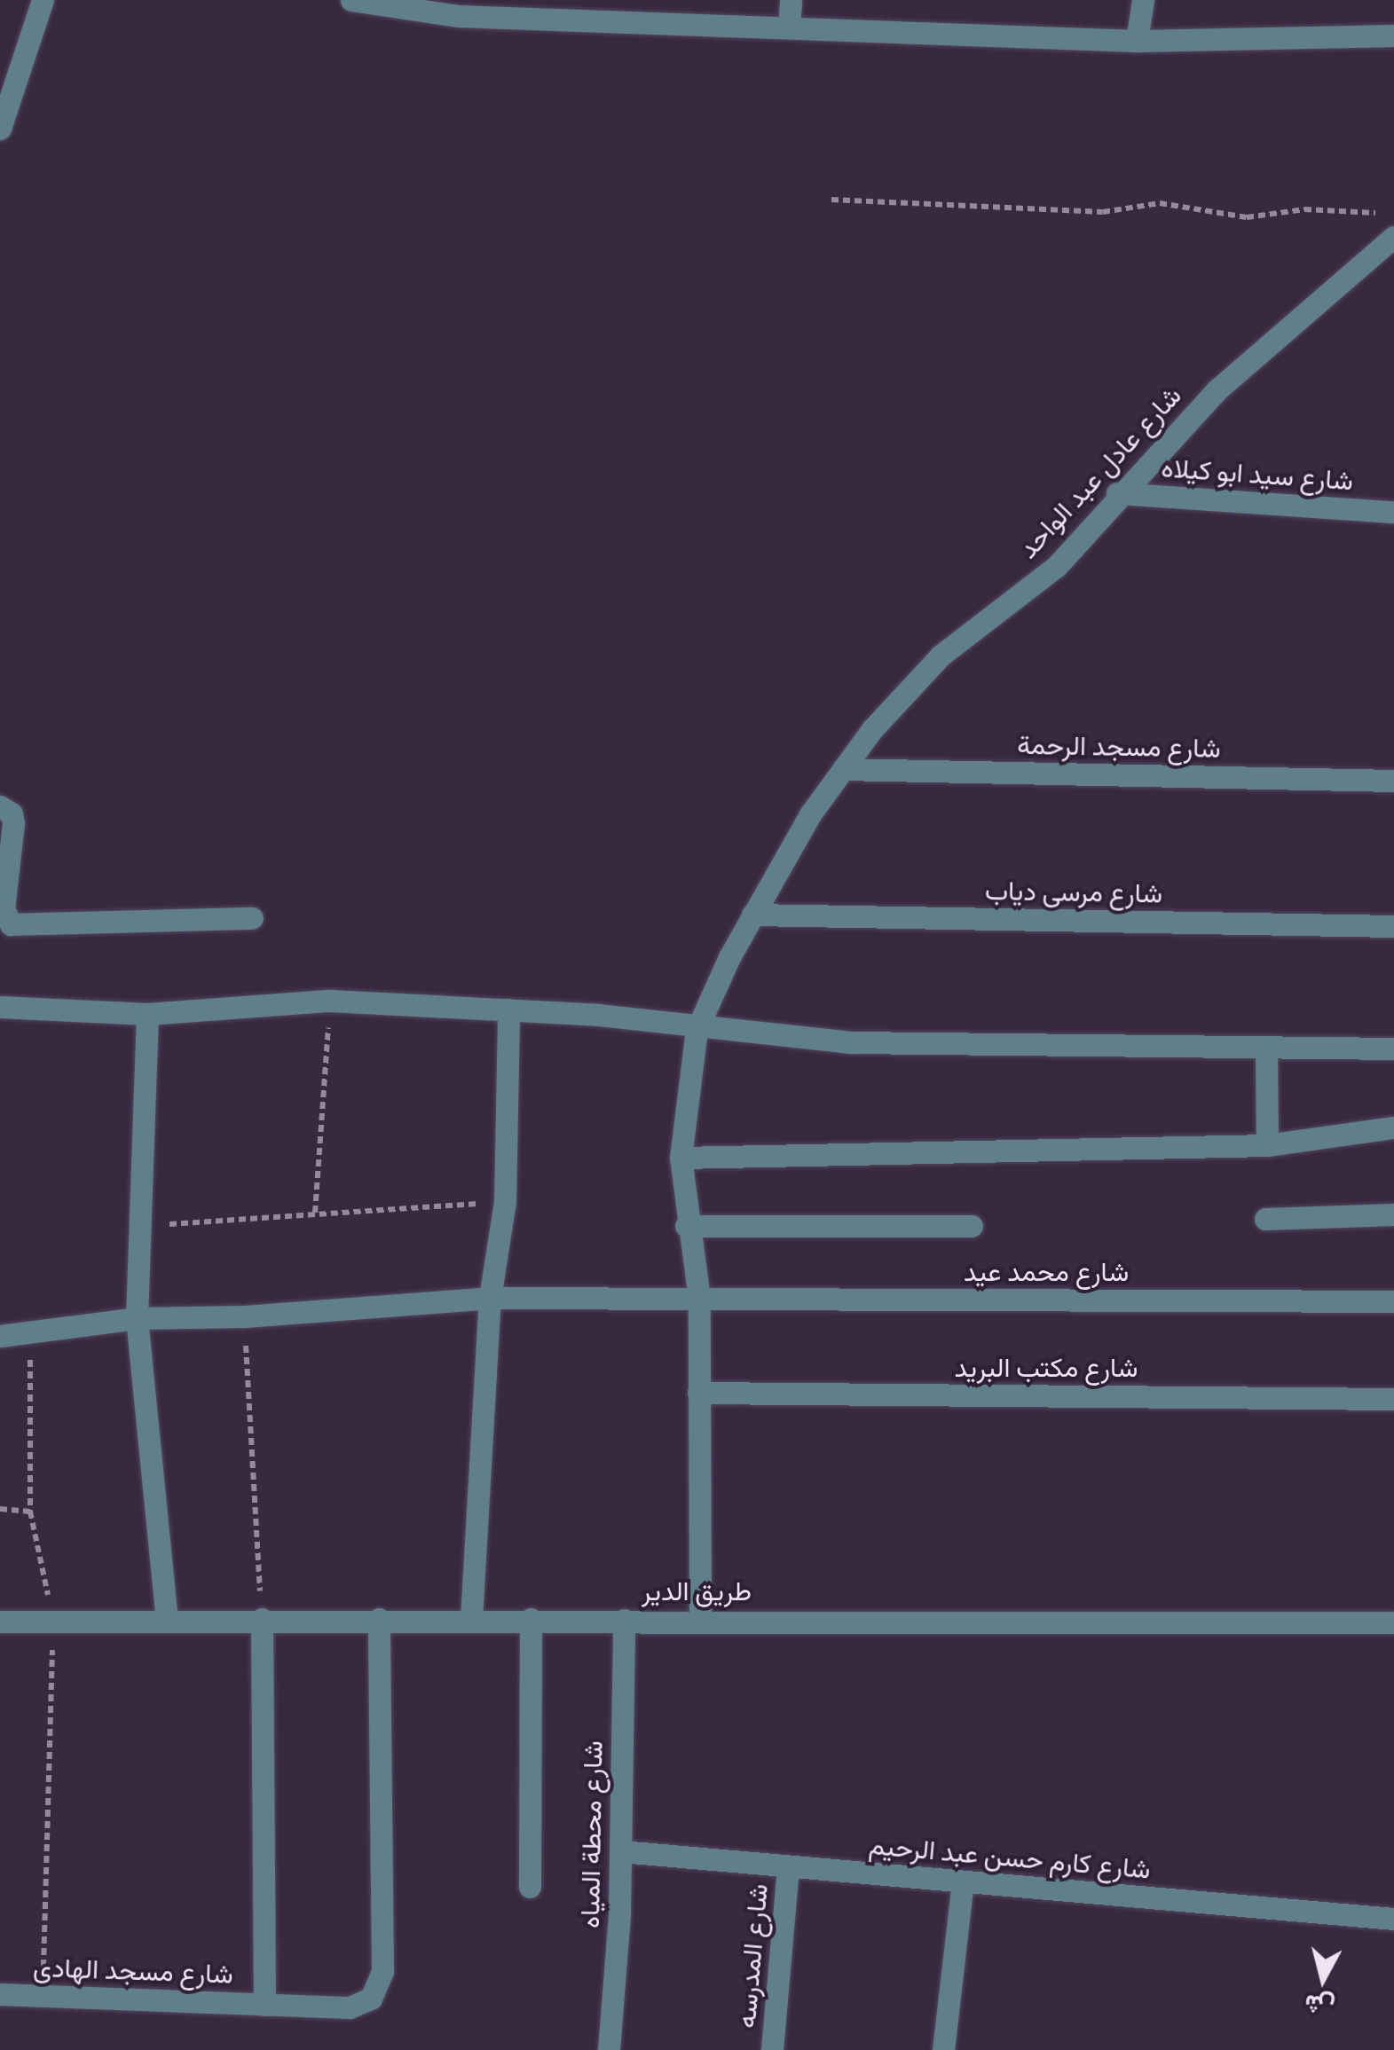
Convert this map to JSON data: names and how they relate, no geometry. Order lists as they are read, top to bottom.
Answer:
{
  "streets": {
    "street": [
      "شارع عادل عبد الواحد",
      "شارع سيد ابو كيلاه",
      "شارع مسجد الرحمة",
      "شارع مرسى دياب",
      "شارع محمد عيد",
      "شارع مكتب البريد",
      "طريق الدير",
      "شارع محطة المياه",
      "شارع كارم حسن عبد الرحيم",
      "شارع المدرسه",
      "شارع مسجد الهادى"
    ]
  },
  "crossings": [
    ["شارع عادل عبد الواحد", "شارع سيد ابو كيلاه"],
    ["شارع عادل عبد الواحد", "شارع مسجد الرحمة"],
    ["شارع عادل عبد الواحد", "شارع مرسى دياب"],
    ["شارع عادل عبد الواحد", "شارع محمد عيد"],
    ["شارع عادل عبد الواحد", "شارع مكتب البريد"],
    ["شارع عادل عبد الواحد", "طريق الدير"],
    ["طريق الدير", "شارع محطة المياه"],
    ["طريق الدير", "شارع مسجد الهادى"],
    ["شارع محطة المياه", "شارع كارم حسن عبد الرحيم"],
    ["شارع كارم حسن عبد الرحيم", "شارع المدرسه"]
  ],
  "north": "bottom"
}
